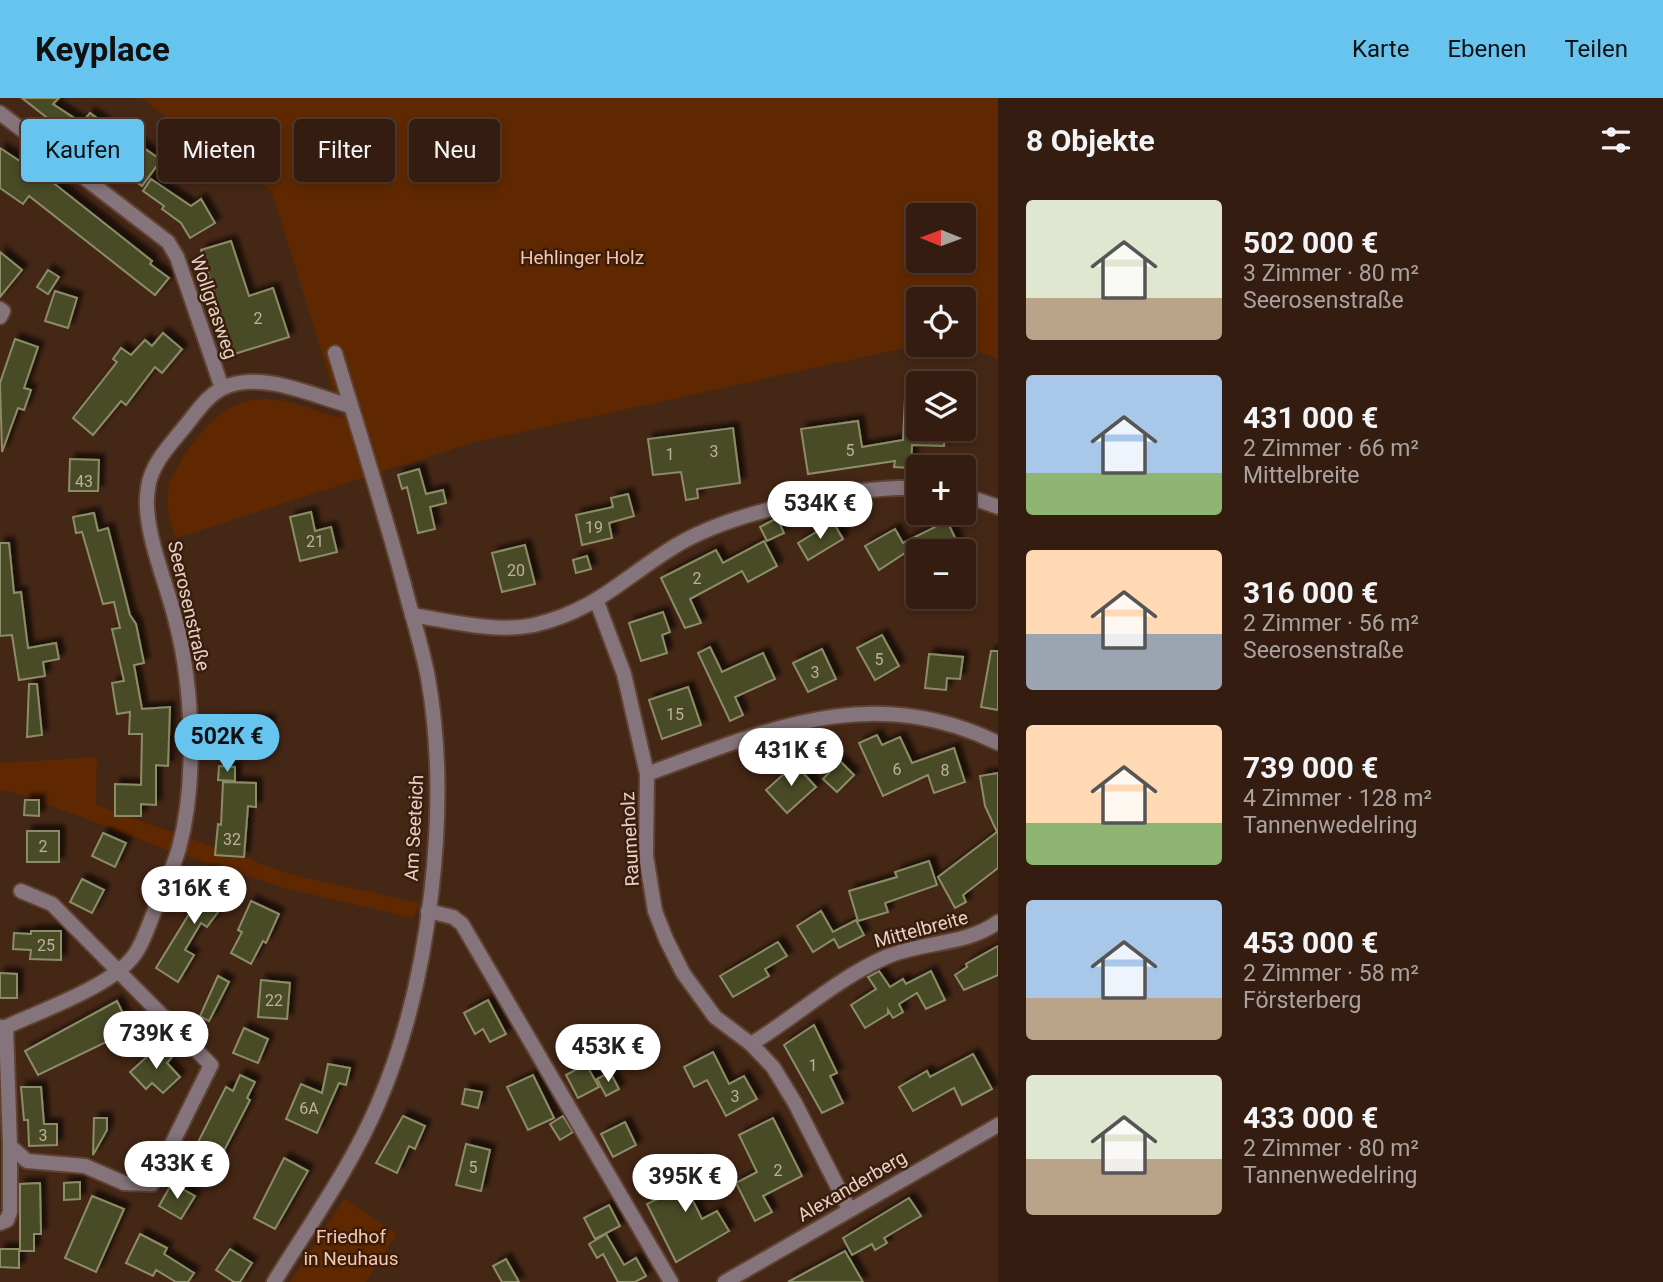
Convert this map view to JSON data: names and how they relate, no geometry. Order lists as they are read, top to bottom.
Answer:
{
  "streets": {
    "street": [
      "Wollgrasweg",
      "Seerosenstraße",
      "Am Seeteich",
      "Raumeholz",
      "Mittelbreite",
      "Alexanderberg"
    ]
  },
  "crossings": [
    ["Wollgrasweg", "Seerosenstraße"],
    ["Raumeholz", "Mittelbreite"],
    ["Raumeholz", "Alexanderberg"]
  ],
  "parks": ["Hehlinger Holz", "Friedhof in Neuhaus"],
  "house_numbers": [
    "2",
    "5",
    "3",
    "1",
    "43",
    "19",
    "21",
    "20",
    "2",
    "5",
    "3",
    "15",
    "6",
    "8",
    "32",
    "2",
    "25",
    "22",
    "1",
    "3",
    "6A",
    "3",
    "5",
    "2"
  ],
  "north": "left",
  "page": {
    "header": "Keyplace",
    "nav": ["Karte", "Ebenen", "Teilen"],
    "heading": "8 Objekte",
    "chip": [
      "Kaufen",
      "Mieten",
      "Filter",
      "Neu"
    ],
    "list": [
      {
        "name": "502 000 €",
        "note": "3 Zimmer · 80 m² · Seerosenstraße"
      },
      {
        "name": "431 000 €",
        "note": "2 Zimmer · 66 m² · Mittelbreite"
      },
      {
        "name": "316 000 €",
        "note": "2 Zimmer · 56 m² · Seerosenstraße"
      },
      {
        "name": "739 000 €",
        "note": "4 Zimmer · 128 m² · Tannenwedelring"
      },
      {
        "name": "453 000 €",
        "note": "2 Zimmer · 58 m² · Försterberg"
      },
      {
        "name": "433 000 €",
        "note": "2 Zimmer · 80 m² · Tannenwedelring"
      }
    ],
    "map_buttons": ["+", "−"],
    "price": [
      "534K €",
      "502K €",
      "431K €",
      "316K €",
      "739K €",
      "453K €",
      "433K €",
      "395K €"
    ]
  }
}
